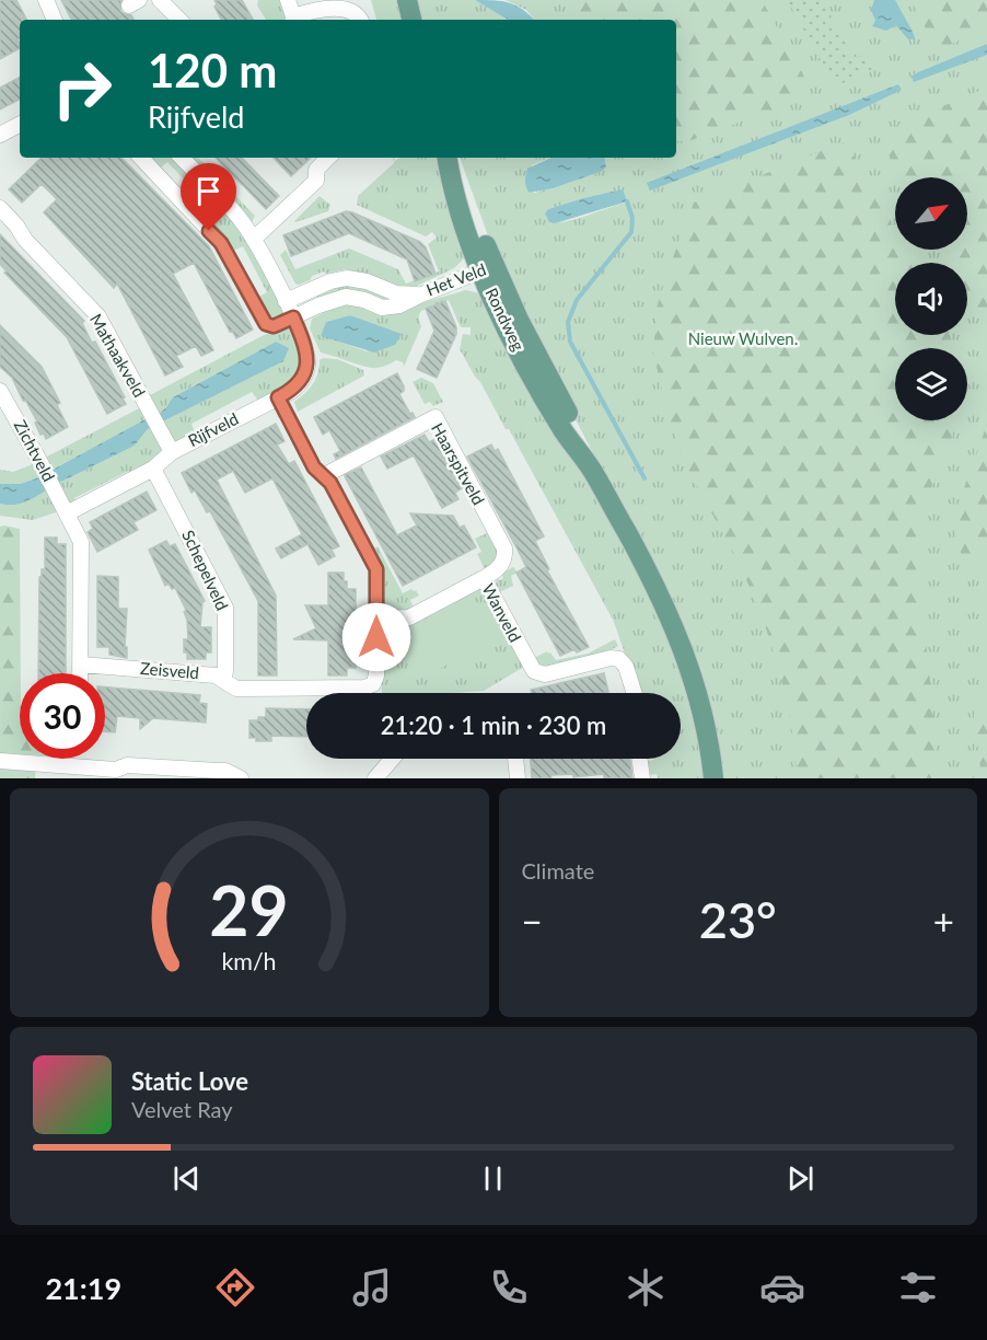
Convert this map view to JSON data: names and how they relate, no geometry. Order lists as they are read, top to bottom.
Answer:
{
  "streets": {
    "main road": ["Rondweg"],
    "street": [
      "Het Veld",
      "Mathaakveld",
      "Rijfveld",
      "Zichtveld",
      "Haarspitveld",
      "Schepelveld",
      "Wanveld",
      "Zeisveld"
    ]
  },
  "crossings": [
    ["Het Veld", "Rondweg"],
    ["Het Veld", "Rijfveld"],
    ["Mathaakveld", "Rijfveld"],
    ["Rijfveld", "Zichtveld"],
    ["Rijfveld", "Schepelveld"],
    ["Rijfveld", "Zeisveld"],
    ["Haarspitveld", "Wanveld"],
    ["Haarspitveld", "Zeisveld"],
    ["Schepelveld", "Zeisveld"],
    ["Wanveld", "Zeisveld"]
  ],
  "parks": ["Nieuw Wulven."],
  "north": "top right",
  "page": {
    "turn": ["120 m", "Rijfveld"],
    "limit": "30",
    "trip": "21:20 · 1 min · 230 m",
    "tile": "Climate",
    "heat": ["−", "23°", "+"],
    "song": ["Static Love", "Velvet Ray"],
    "tabs": "21:19",
    "gauge": ["29", "km/h"]
  }
}
